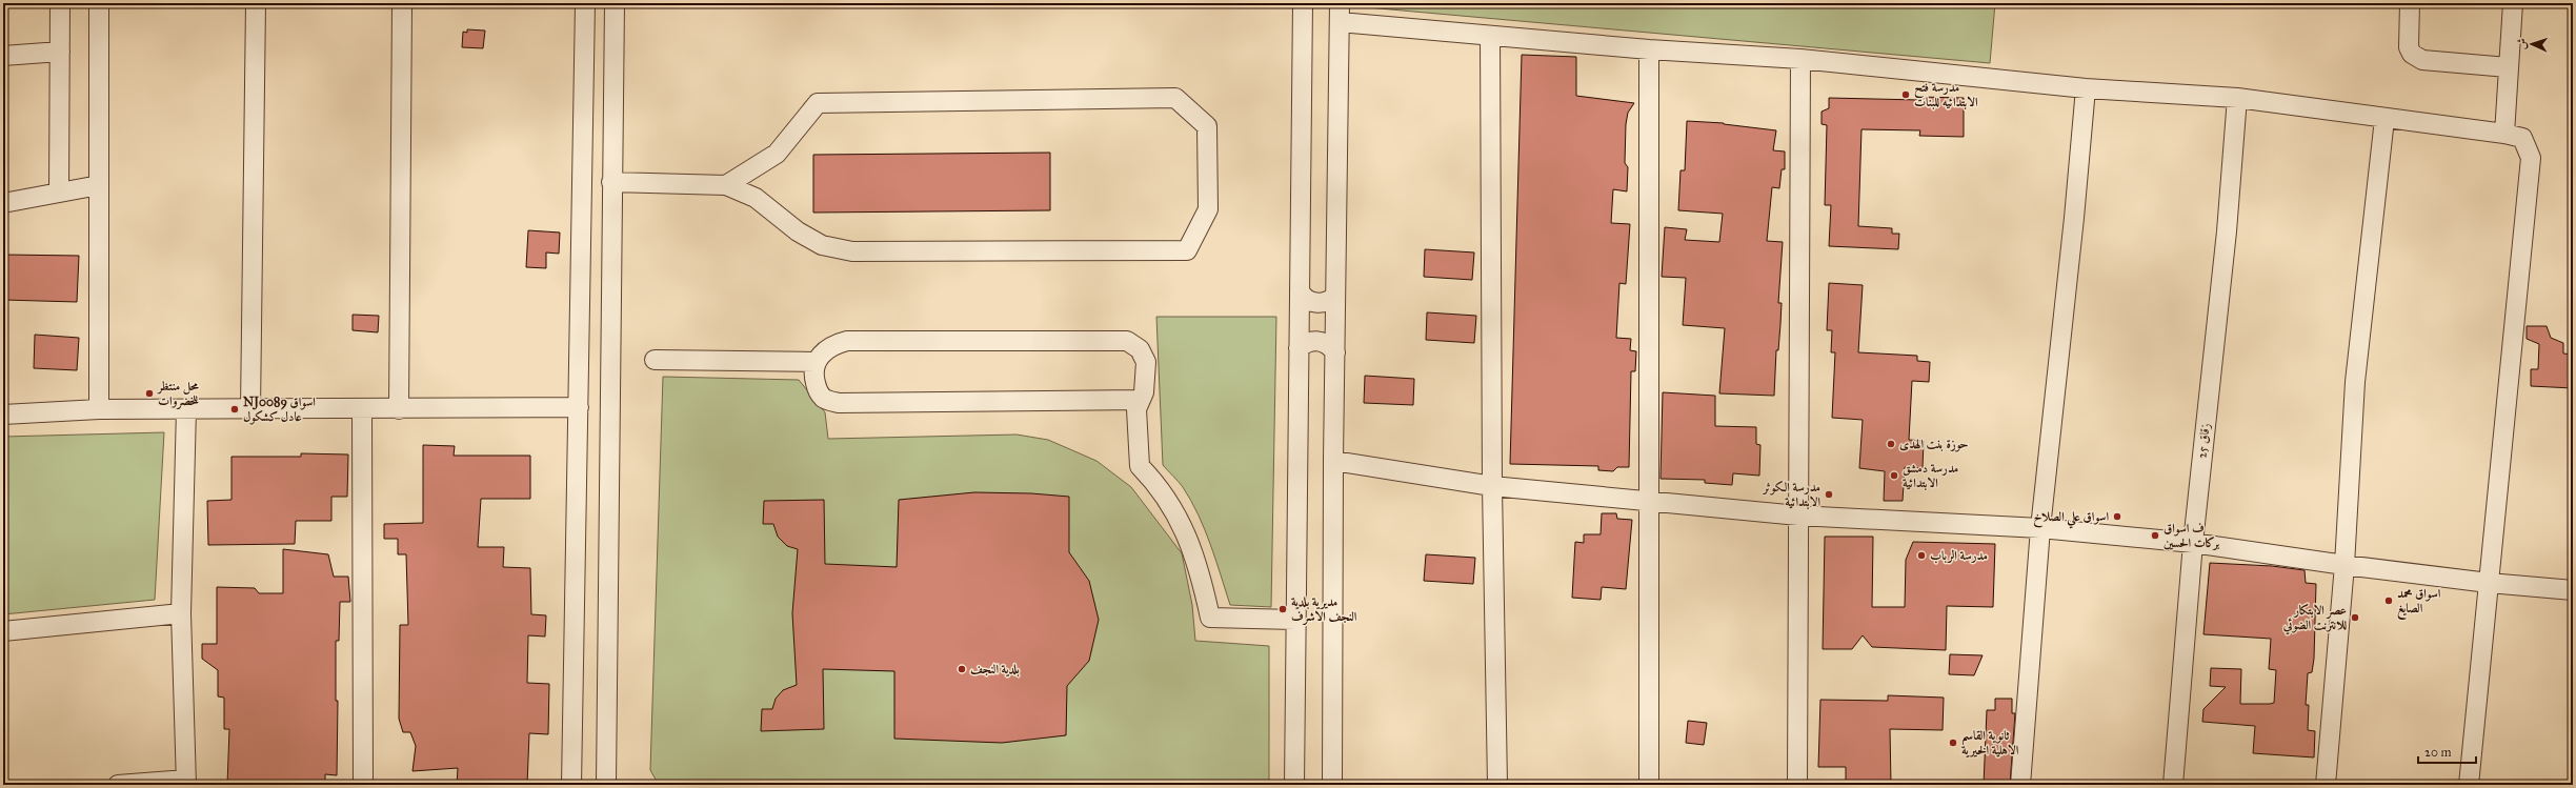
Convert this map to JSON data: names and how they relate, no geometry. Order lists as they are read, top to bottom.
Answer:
{
  "streets": {
    "street": ["زقاق 25"]
  },
  "places": [
    "مدرسة فتح الابتدائيه للبنات",
    "محل منتظر للخضروات",
    "NJ0089 اسواق عادل كشكول",
    "حوزة بنت الهدى",
    "مدرسة دمشق الابتدائية",
    "مدرسة الكوثر الابتدائية",
    "اسواق علي الصلاخ",
    "ف اسواق بركات الحسين",
    "مدرسة الرباب",
    "اسواق محمد الصايغ",
    "مديرية بلدية النجف الاشرف",
    "عصر الابتكار للانترنت الضوئي",
    "بلدية النجف",
    "ثانوية القاسم الاهلية الخيرية"
  ],
  "scale_bar": "20 m",
  "north": "left"
}
